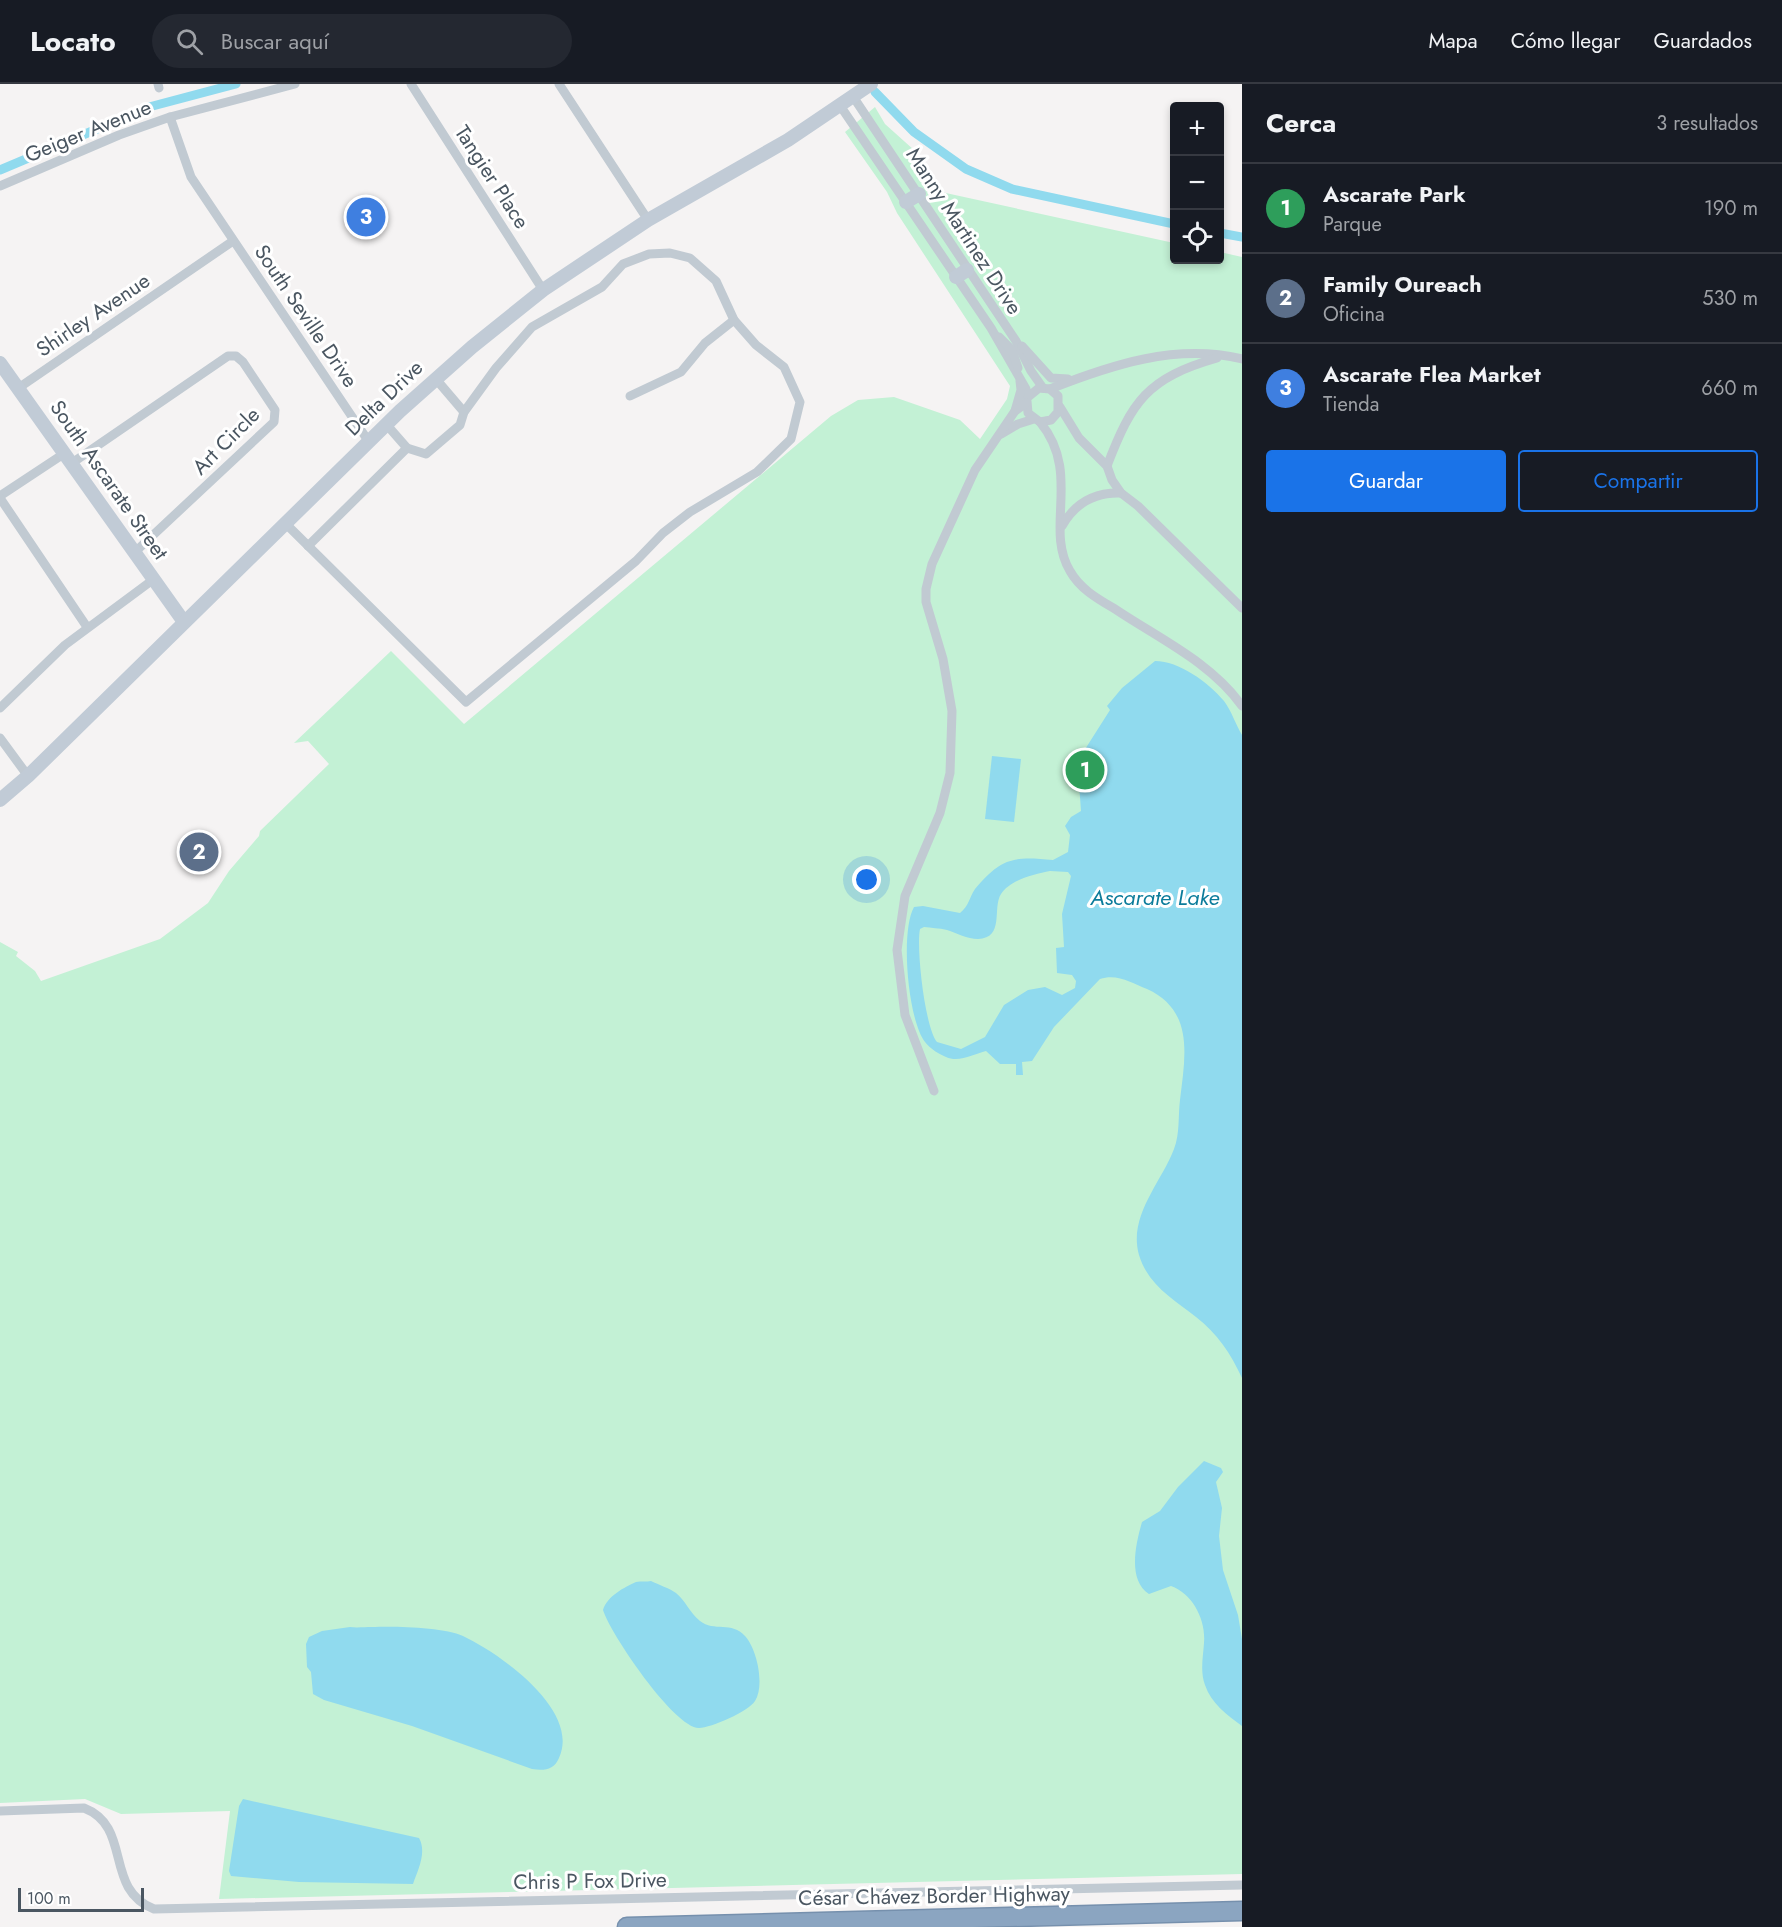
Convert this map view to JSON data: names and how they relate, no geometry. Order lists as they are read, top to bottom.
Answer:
{
  "streets": {
    "highway": ["César Chávez Border Highway"],
    "main road": ["Delta Drive", "South Ascarate Street"],
    "street": [
      "Geiger Avenue",
      "Tangier Place",
      "Manny Martinez Drive",
      "Shirley Avenue",
      "South Seville Drive",
      "Art Circle",
      "Chris P Fox Drive"
    ]
  },
  "crossings": [
    ["Geiger Avenue", "South Seville Drive"],
    ["Tangier Place", "Delta Drive"],
    ["Manny Martinez Drive", "Delta Drive"],
    ["Shirley Avenue", "South Seville Drive"],
    ["Shirley Avenue", "South Ascarate Street"],
    ["South Seville Drive", "Delta Drive"],
    ["Delta Drive", "South Ascarate Street"],
    ["Art Circle", "South Ascarate Street"]
  ],
  "water": ["Ascarate Lake"],
  "scale_bar": "100 m",
  "page": {
    "header": "Locato",
    "search": "Buscar aquí",
    "nav": ["Mapa", "Cómo llegar", "Guardados"],
    "heading": ["Cerca", "3 resultados"],
    "map_buttons": ["+", "−"],
    "list": [
      {
        "mark": "1",
        "name": "Ascarate Park",
        "note": "Parque",
        "value": "190 m"
      },
      {
        "mark": "2",
        "name": "Family Oureach",
        "note": "Oficina",
        "value": "530 m"
      },
      {
        "mark": "3",
        "name": "Ascarate Flea Market",
        "note": "Tienda",
        "value": "660 m"
      }
    ],
    "pins": ["3", "1", "2"],
    "buttons": ["Guardar", "Compartir"],
    "scale": "100 m"
  }
}
